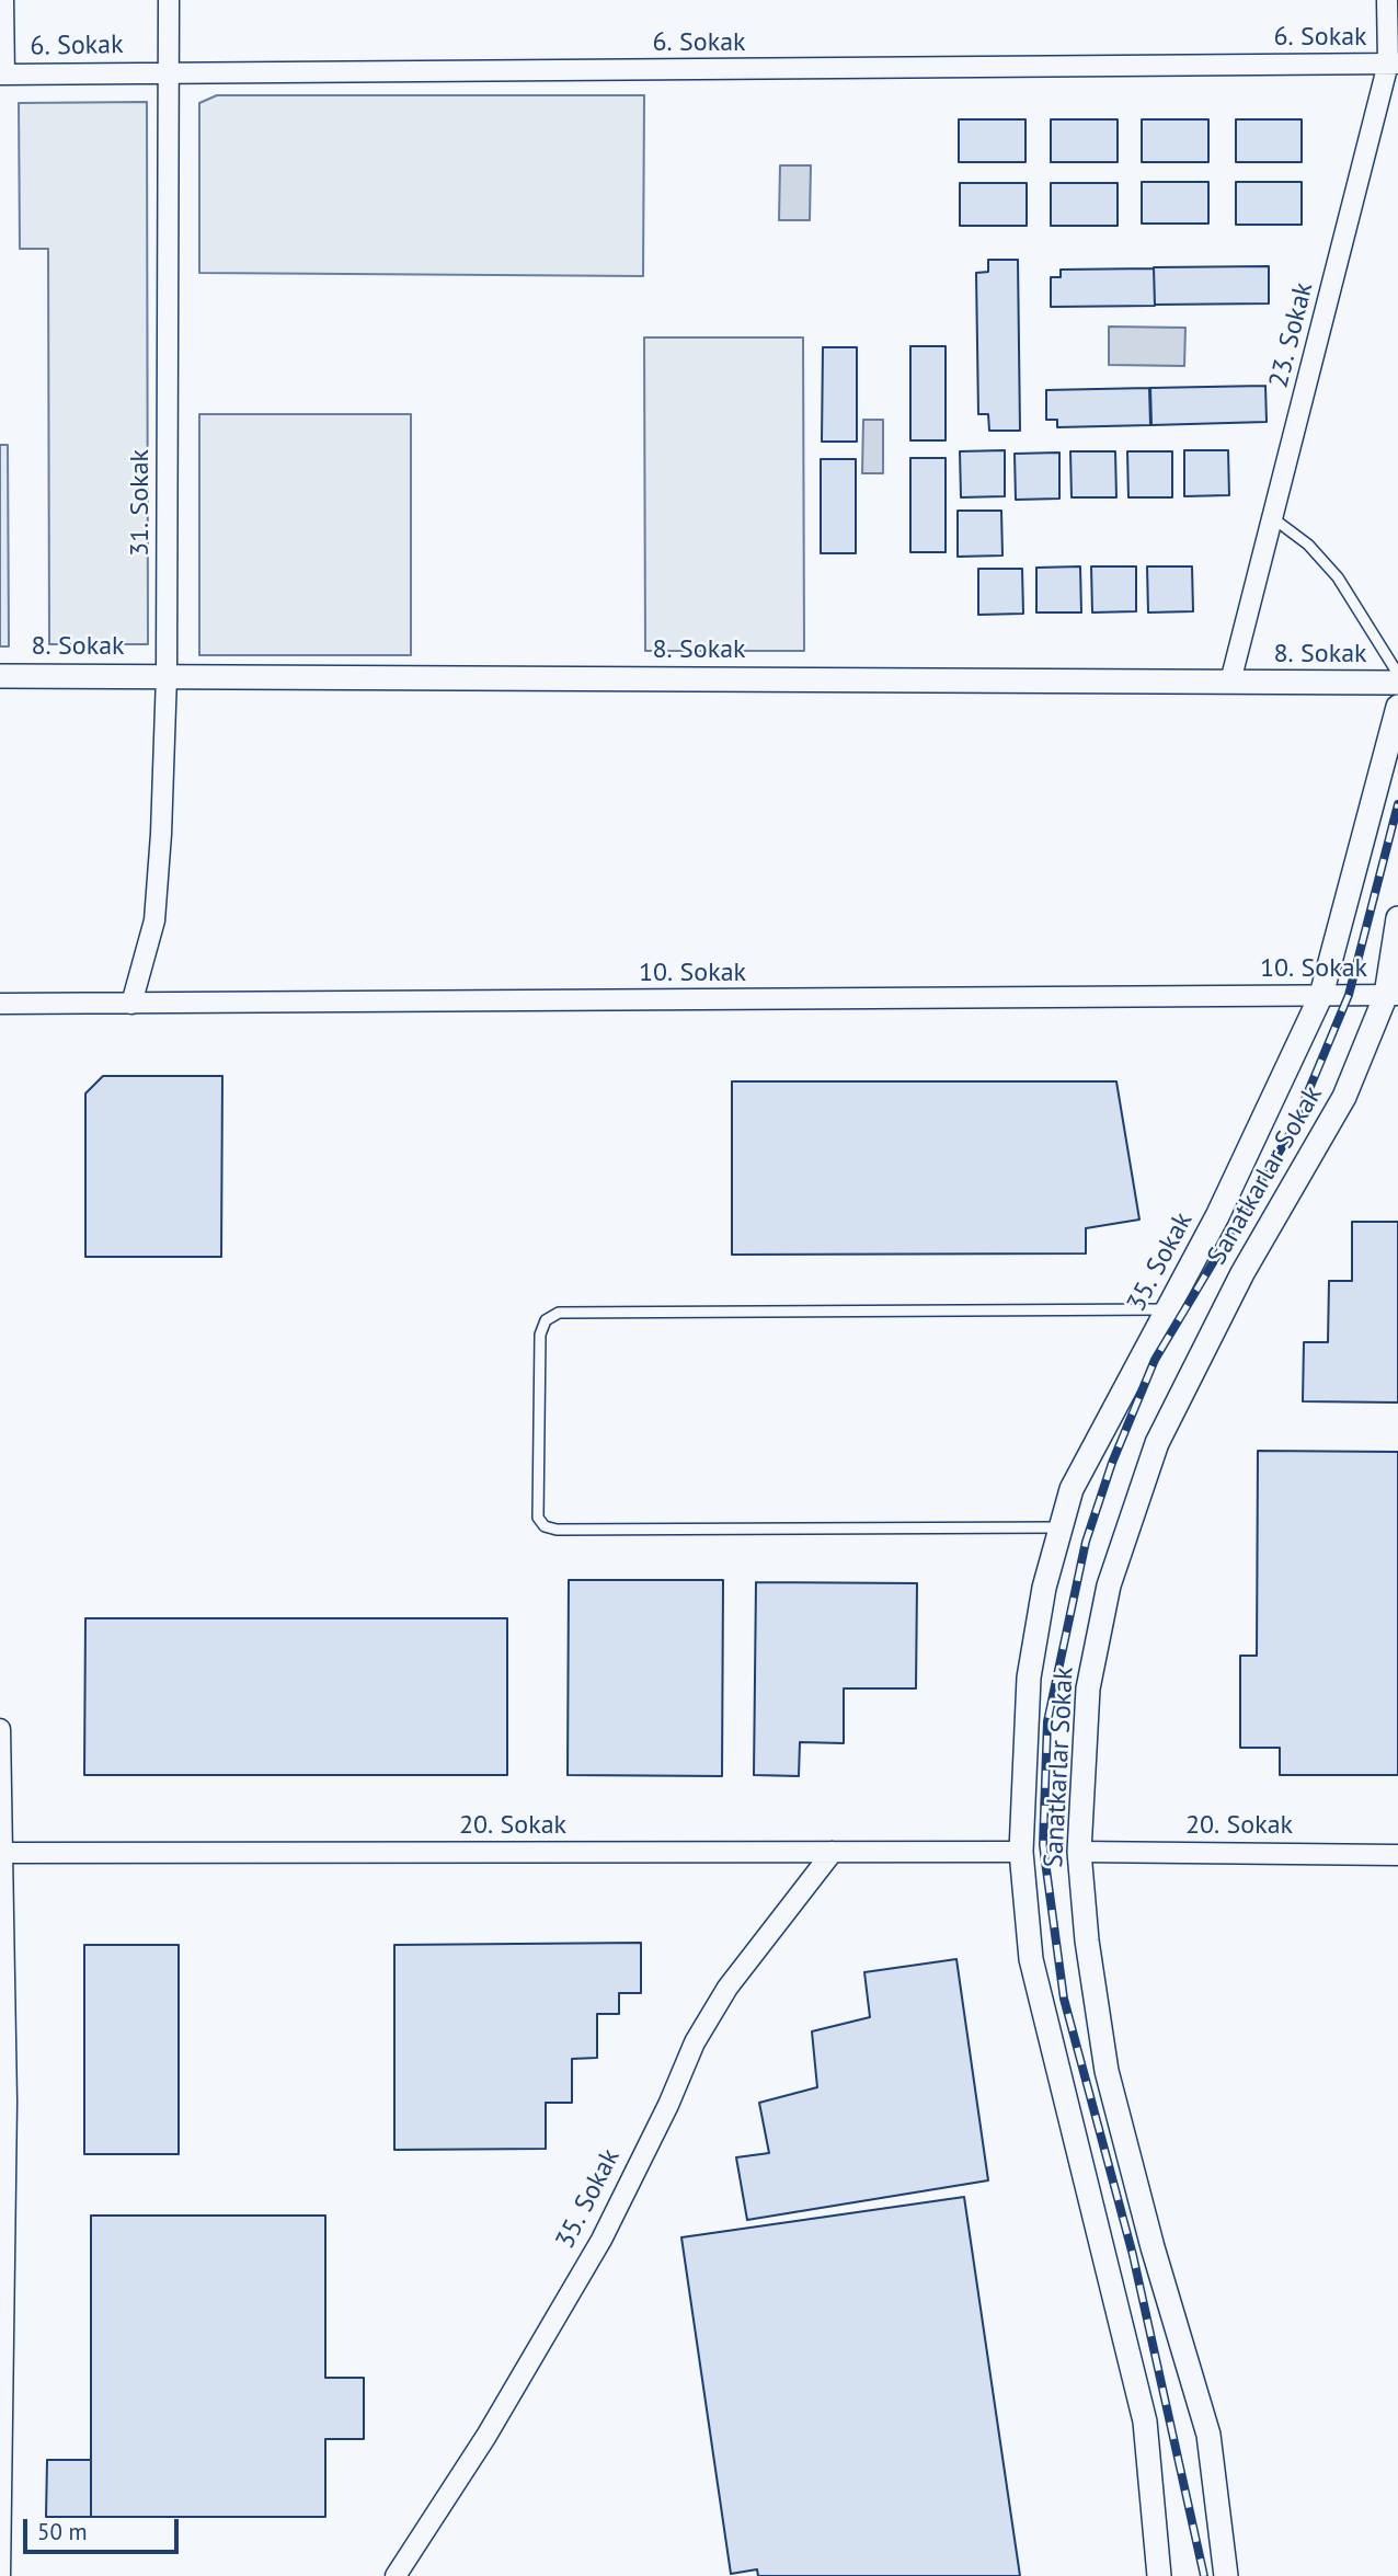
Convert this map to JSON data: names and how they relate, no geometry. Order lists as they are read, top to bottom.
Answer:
{
  "streets": {
    "street": [
      "6. Sokak",
      "23. Sokak",
      "31. Sokak",
      "8. Sokak",
      "10. Sokak",
      "Sanatkarlar Sokak",
      "35. Sokak",
      "20. Sokak"
    ]
  },
  "crossings": [
    ["6. Sokak", "23. Sokak"],
    ["6. Sokak", "31. Sokak"],
    ["23. Sokak", "8. Sokak"],
    ["31. Sokak", "8. Sokak"],
    ["31. Sokak", "10. Sokak"],
    ["10. Sokak", "Sanatkarlar Sokak"],
    ["10. Sokak", "35. Sokak"],
    ["Sanatkarlar Sokak", "20. Sokak"],
    ["35. Sokak", "20. Sokak"]
  ],
  "scale_bar": "50 m"
}
